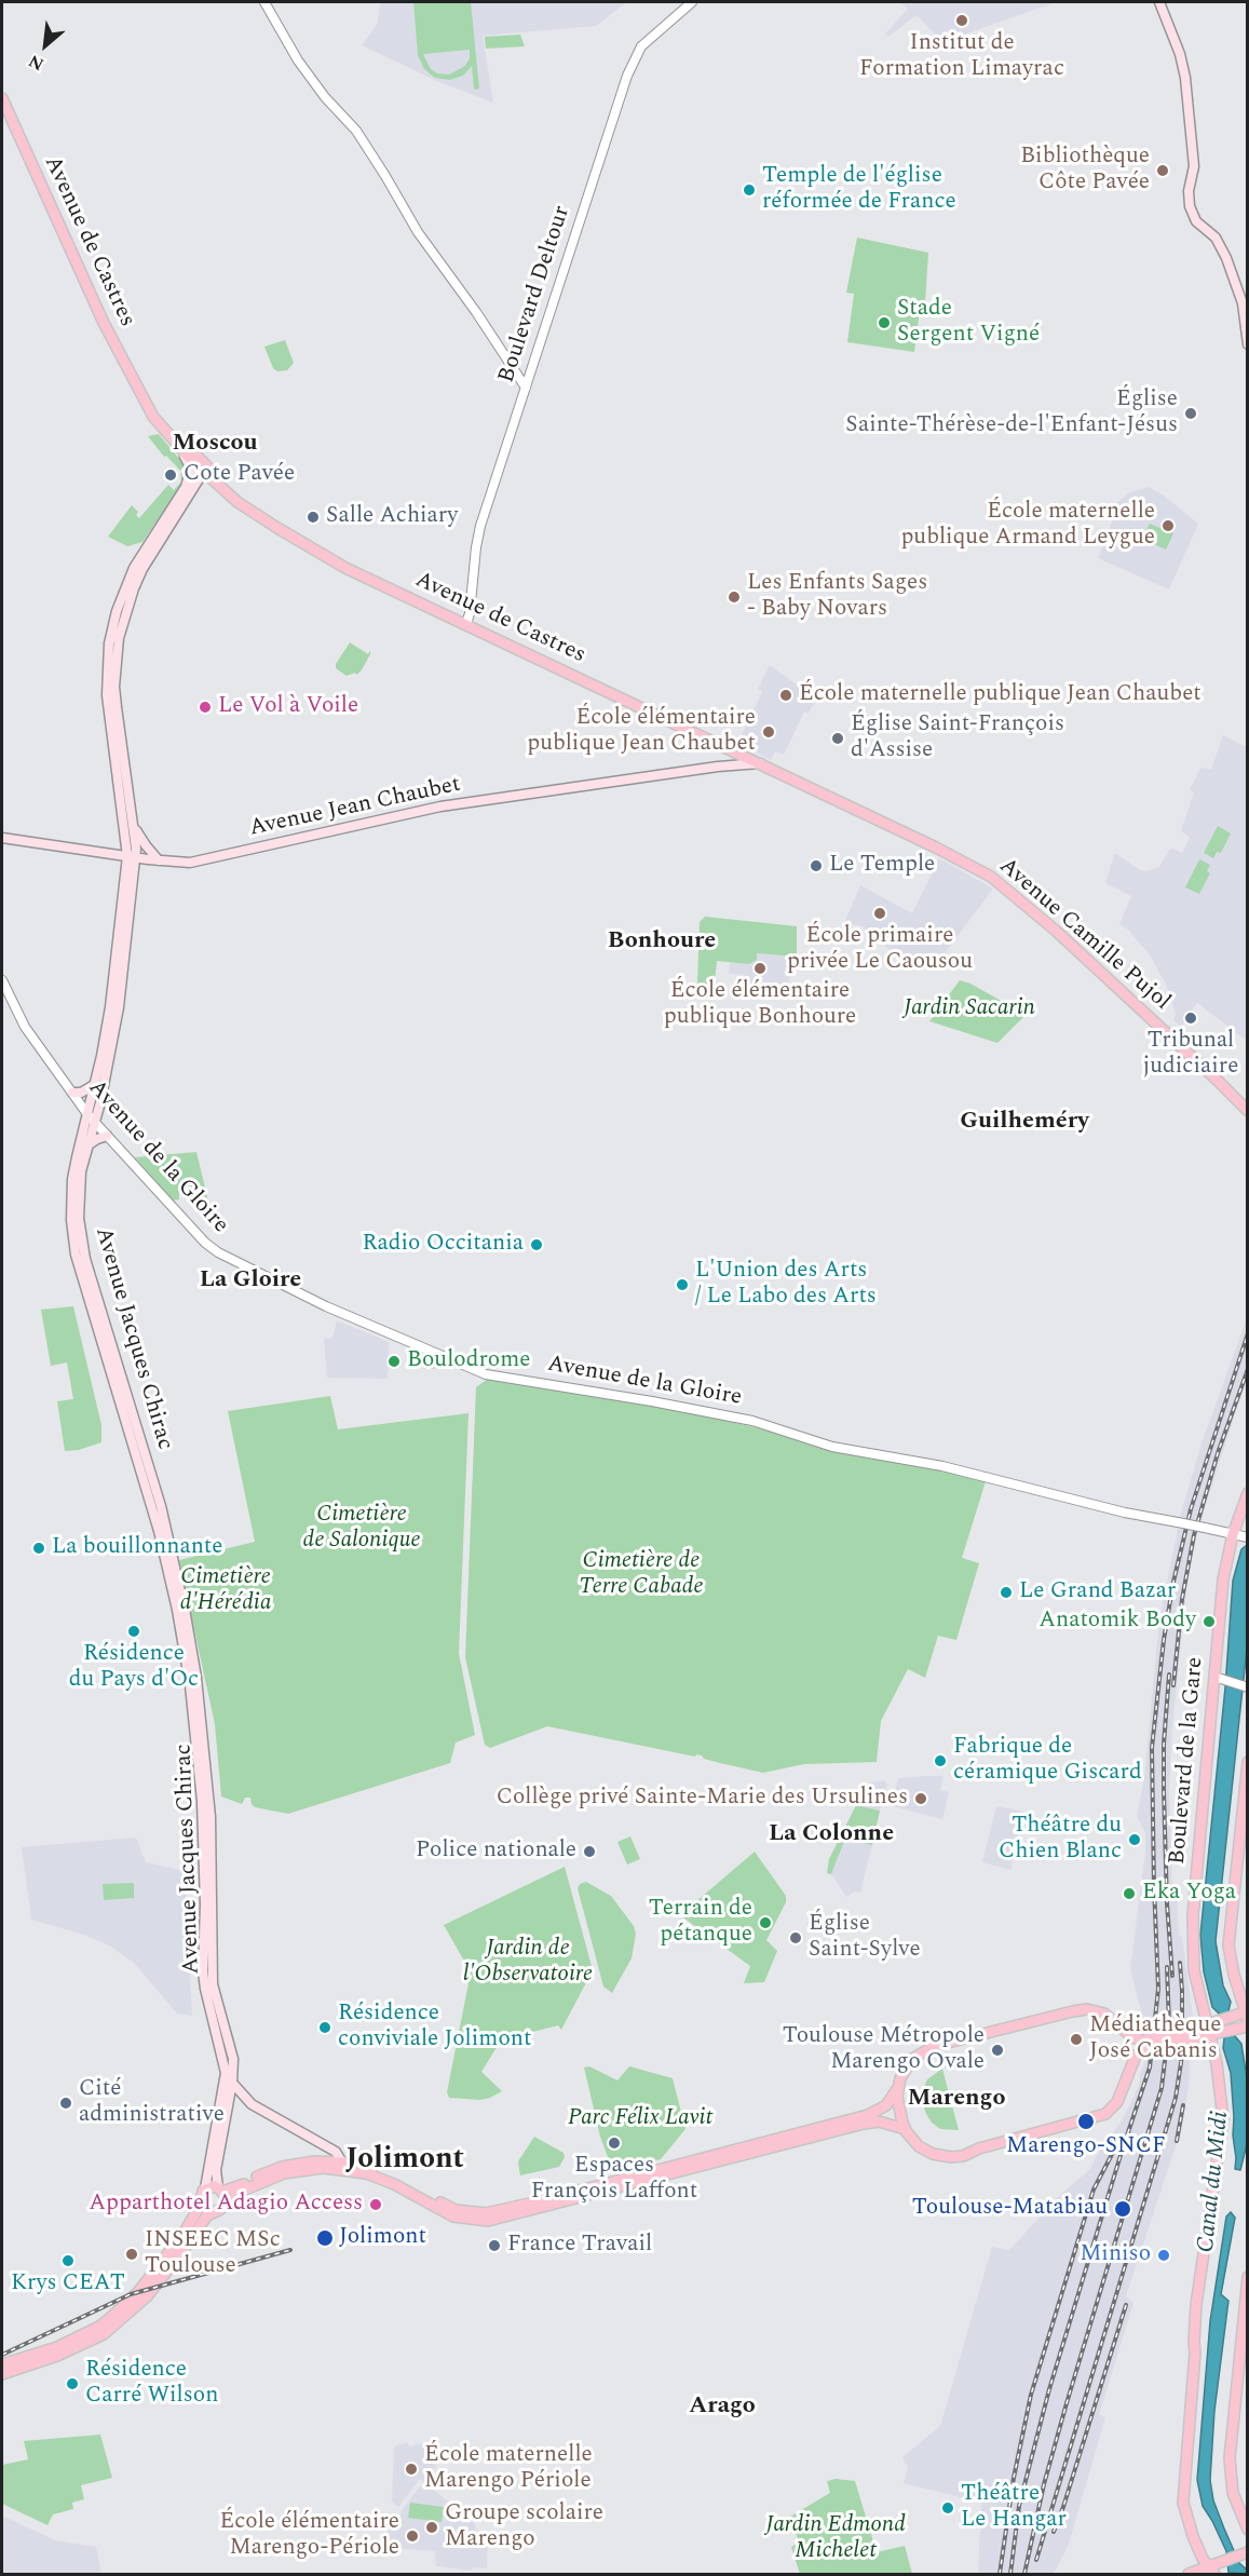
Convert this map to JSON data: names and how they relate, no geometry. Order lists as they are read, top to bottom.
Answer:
{
  "streets": {
    "main road": [
      "Avenue de Castres",
      "Avenue Jean Chaubet",
      "Avenue Camille Pujol",
      "Avenue Jacques Chirac",
      "Boulevard de la Gare"
    ],
    "street": ["Boulevard Deltour", "Avenue de la Gloire"]
  },
  "crossings": [
    ["Avenue de Castres", "Boulevard Deltour"],
    ["Avenue de Castres", "Avenue Camille Pujol"],
    ["Avenue de Castres", "Avenue Jacques Chirac"],
    ["Avenue Jean Chaubet", "Avenue Camille Pujol"],
    ["Avenue Jean Chaubet", "Avenue Jacques Chirac"],
    ["Avenue de la Gloire", "Avenue Jacques Chirac"],
    ["Avenue de la Gloire", "Boulevard de la Gare"]
  ],
  "districts": [
    "Moscou",
    "Bonhoure",
    "Guilheméry",
    "La Gloire",
    "La Colonne",
    "Marengo",
    "Jolimont",
    "Arago"
  ],
  "water": ["Canal du Midi"],
  "parks": [
    "Jardin Sacarin",
    "Cimetière de Salonique",
    "Cimetière de Terre Cabade",
    "Cimetière d'Hérédia",
    "Jardin de l'Observatoire",
    "Parc Félix Lavit",
    "Jardin Edmond Michelet"
  ],
  "places": [
    "Institut de Formation Limayrac",
    "Bibliothèque Côte Pavée",
    "Temple de l'église réformée de France",
    "Stade Sergent Vigné",
    "Église Sainte-Thérèse-de-l'Enfant-Jésus",
    "Cote Pavée",
    "Salle Achiary",
    "École maternelle publique Armand Leygue",
    "Les Enfants Sages - Baby Novars",
    "École maternelle publique Jean Chaubet",
    "Le Vol à Voile",
    "École élémentaire publique Jean Chaubet",
    "Église Saint-François d'Assise",
    "Le Temple",
    "École primaire privée Le Caousou",
    "École élémentaire publique Bonhoure",
    "Tribunal judiciaire",
    "Radio Occitania",
    "L'Union des Arts / Le Labo des Arts",
    "Boulodrome",
    "La bouillonnante",
    "Le Grand Bazar",
    "Anatomik Body",
    "Résidence du Pays d'Oc",
    "Fabrique de céramique Giscard",
    "Collège privé Sainte-Marie des Ursulines",
    "Théâtre du Chien Blanc",
    "Police nationale",
    "Eka Yoga",
    "Terrain de pétanque",
    "Église Saint-Sylve",
    "Résidence conviviale Jolimont",
    "Médiathèque José Cabanis",
    "Toulouse Métropole Marengo Ovale",
    "Cité administrative",
    "Marengo-SNCF",
    "Espaces François Laffont",
    "Apparthotel Adagio Access",
    "Toulouse-Matabiau",
    "Jolimont",
    "France Travail",
    "INSEEC MSc Toulouse",
    "Miniso",
    "Krys CEAT",
    "Résidence Carré Wilson",
    "École maternelle Marengo Périole",
    "Théâtre Le Hangar",
    "Groupe scolaire Marengo",
    "École élémentaire Marengo-Périole"
  ],
  "north": "bottom left"
}
